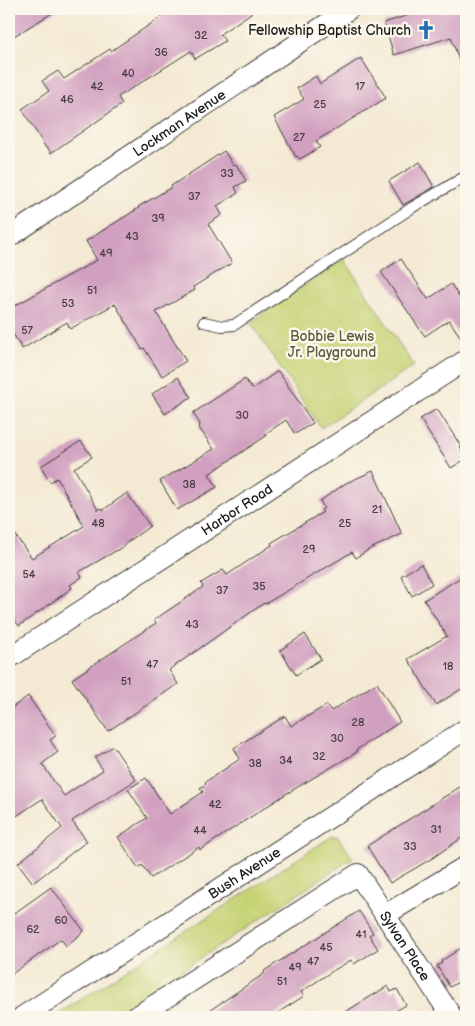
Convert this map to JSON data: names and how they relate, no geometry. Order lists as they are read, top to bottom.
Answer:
{
  "streets": {
    "street": [
      "Lockman Avenue",
      "Harbor Road",
      "Bush Avenue",
      "Sylvan Place"
    ]
  },
  "parks": ["Bobbie Lewis Jr. Playground"],
  "places": {
    "church": ["Fellowship Baptist Church"]
  },
  "house_numbers": [
    "32",
    "36",
    "40",
    "42",
    "17",
    "46",
    "25",
    "27",
    "33",
    "37",
    "39",
    "43",
    "49",
    "51",
    "53",
    "57",
    "30",
    "38",
    "21",
    "48",
    "25",
    "29",
    "54",
    "35",
    "37",
    "43",
    "47",
    "18",
    "51",
    "28",
    "30",
    "32",
    "34",
    "38",
    "42",
    "31",
    "44",
    "33",
    "60",
    "62",
    "41",
    "45",
    "47",
    "49",
    "51"
  ]
}
